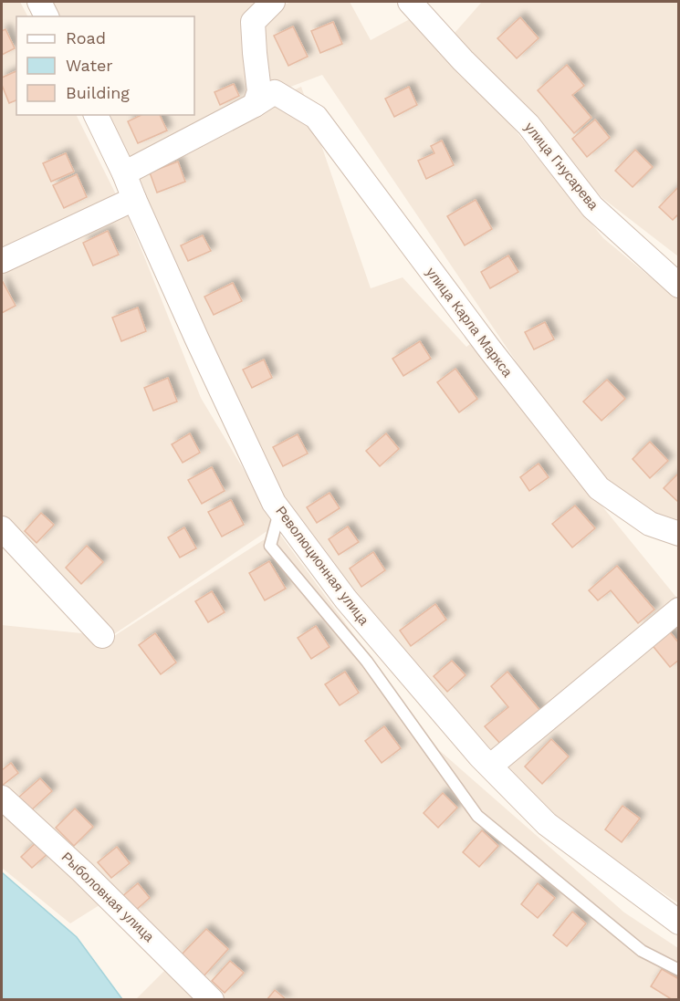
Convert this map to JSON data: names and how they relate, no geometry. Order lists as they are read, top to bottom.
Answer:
{
  "streets": {
    "street": [
      "улица Гнусарева",
      "улица Карла Маркса",
      "Революционная улица",
      "Рыболовная улица"
    ]
  },
  "legend": ["Road", "Water", "Building"]
}
